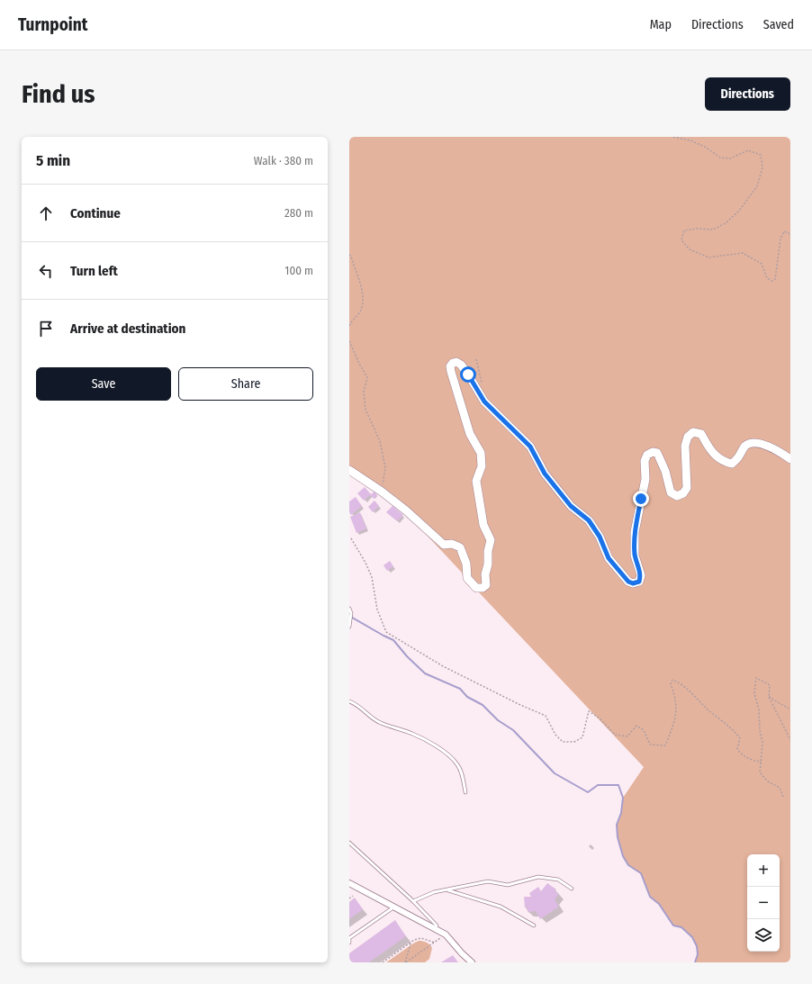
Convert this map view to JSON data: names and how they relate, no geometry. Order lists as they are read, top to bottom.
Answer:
{
  "page": {
    "header": "Turnpoint",
    "nav": ["Map", "Directions", "Saved"],
    "buttons": [
      "Directions",
      ["Save", "Share"]
    ],
    "title": "Find us",
    "heading": ["5 min", "Walk · 380 m"],
    "list": [
      ["Continue", "280 m"],
      ["Turn left", "100 m"],
      "Arrive at destination"
    ],
    "map_buttons": ["+", "−"]
  }
}
